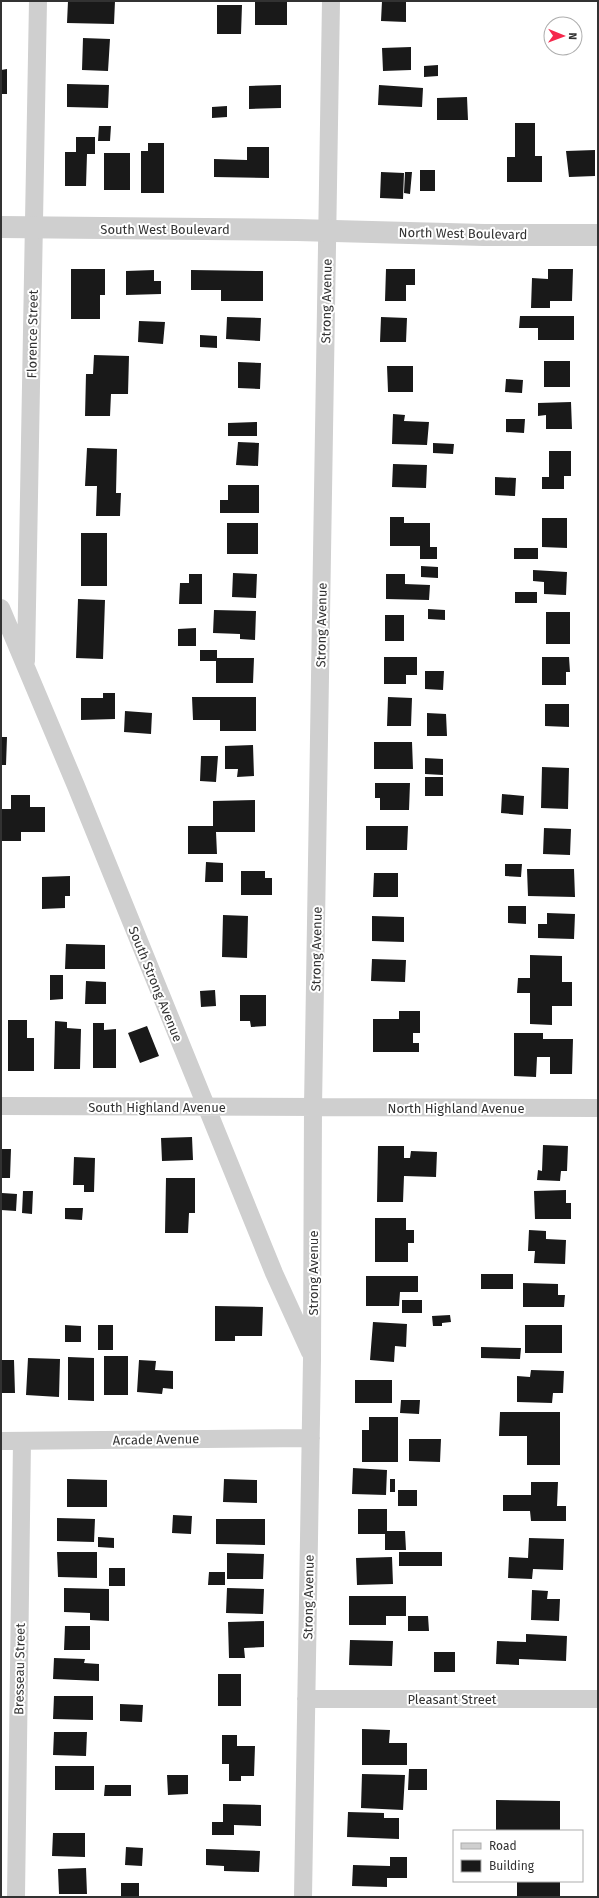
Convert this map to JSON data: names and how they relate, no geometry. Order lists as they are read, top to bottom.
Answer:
{
  "streets": {
    "street": [
      "South West Boulevard",
      "North West Boulevard",
      "Strong Avenue",
      "Florence Street",
      "South Strong Avenue",
      "South Highland Avenue",
      "North Highland Avenue",
      "Arcade Avenue",
      "Bresseau Street",
      "Pleasant Street"
    ]
  },
  "crossings": [
    ["South West Boulevard", "North West Boulevard"],
    ["South West Boulevard", "Strong Avenue"],
    ["South West Boulevard", "Florence Street"],
    ["North West Boulevard", "Strong Avenue"],
    ["Strong Avenue", "South Strong Avenue"],
    ["Strong Avenue", "South Highland Avenue"],
    ["Strong Avenue", "North Highland Avenue"],
    ["Strong Avenue", "Arcade Avenue"],
    ["Strong Avenue", "Pleasant Street"],
    ["Florence Street", "South Strong Avenue"],
    ["South Strong Avenue", "South Highland Avenue"],
    ["South Highland Avenue", "North Highland Avenue"],
    ["Arcade Avenue", "Bresseau Street"]
  ],
  "legend": ["Road", "Building"],
  "north": "right"
}
